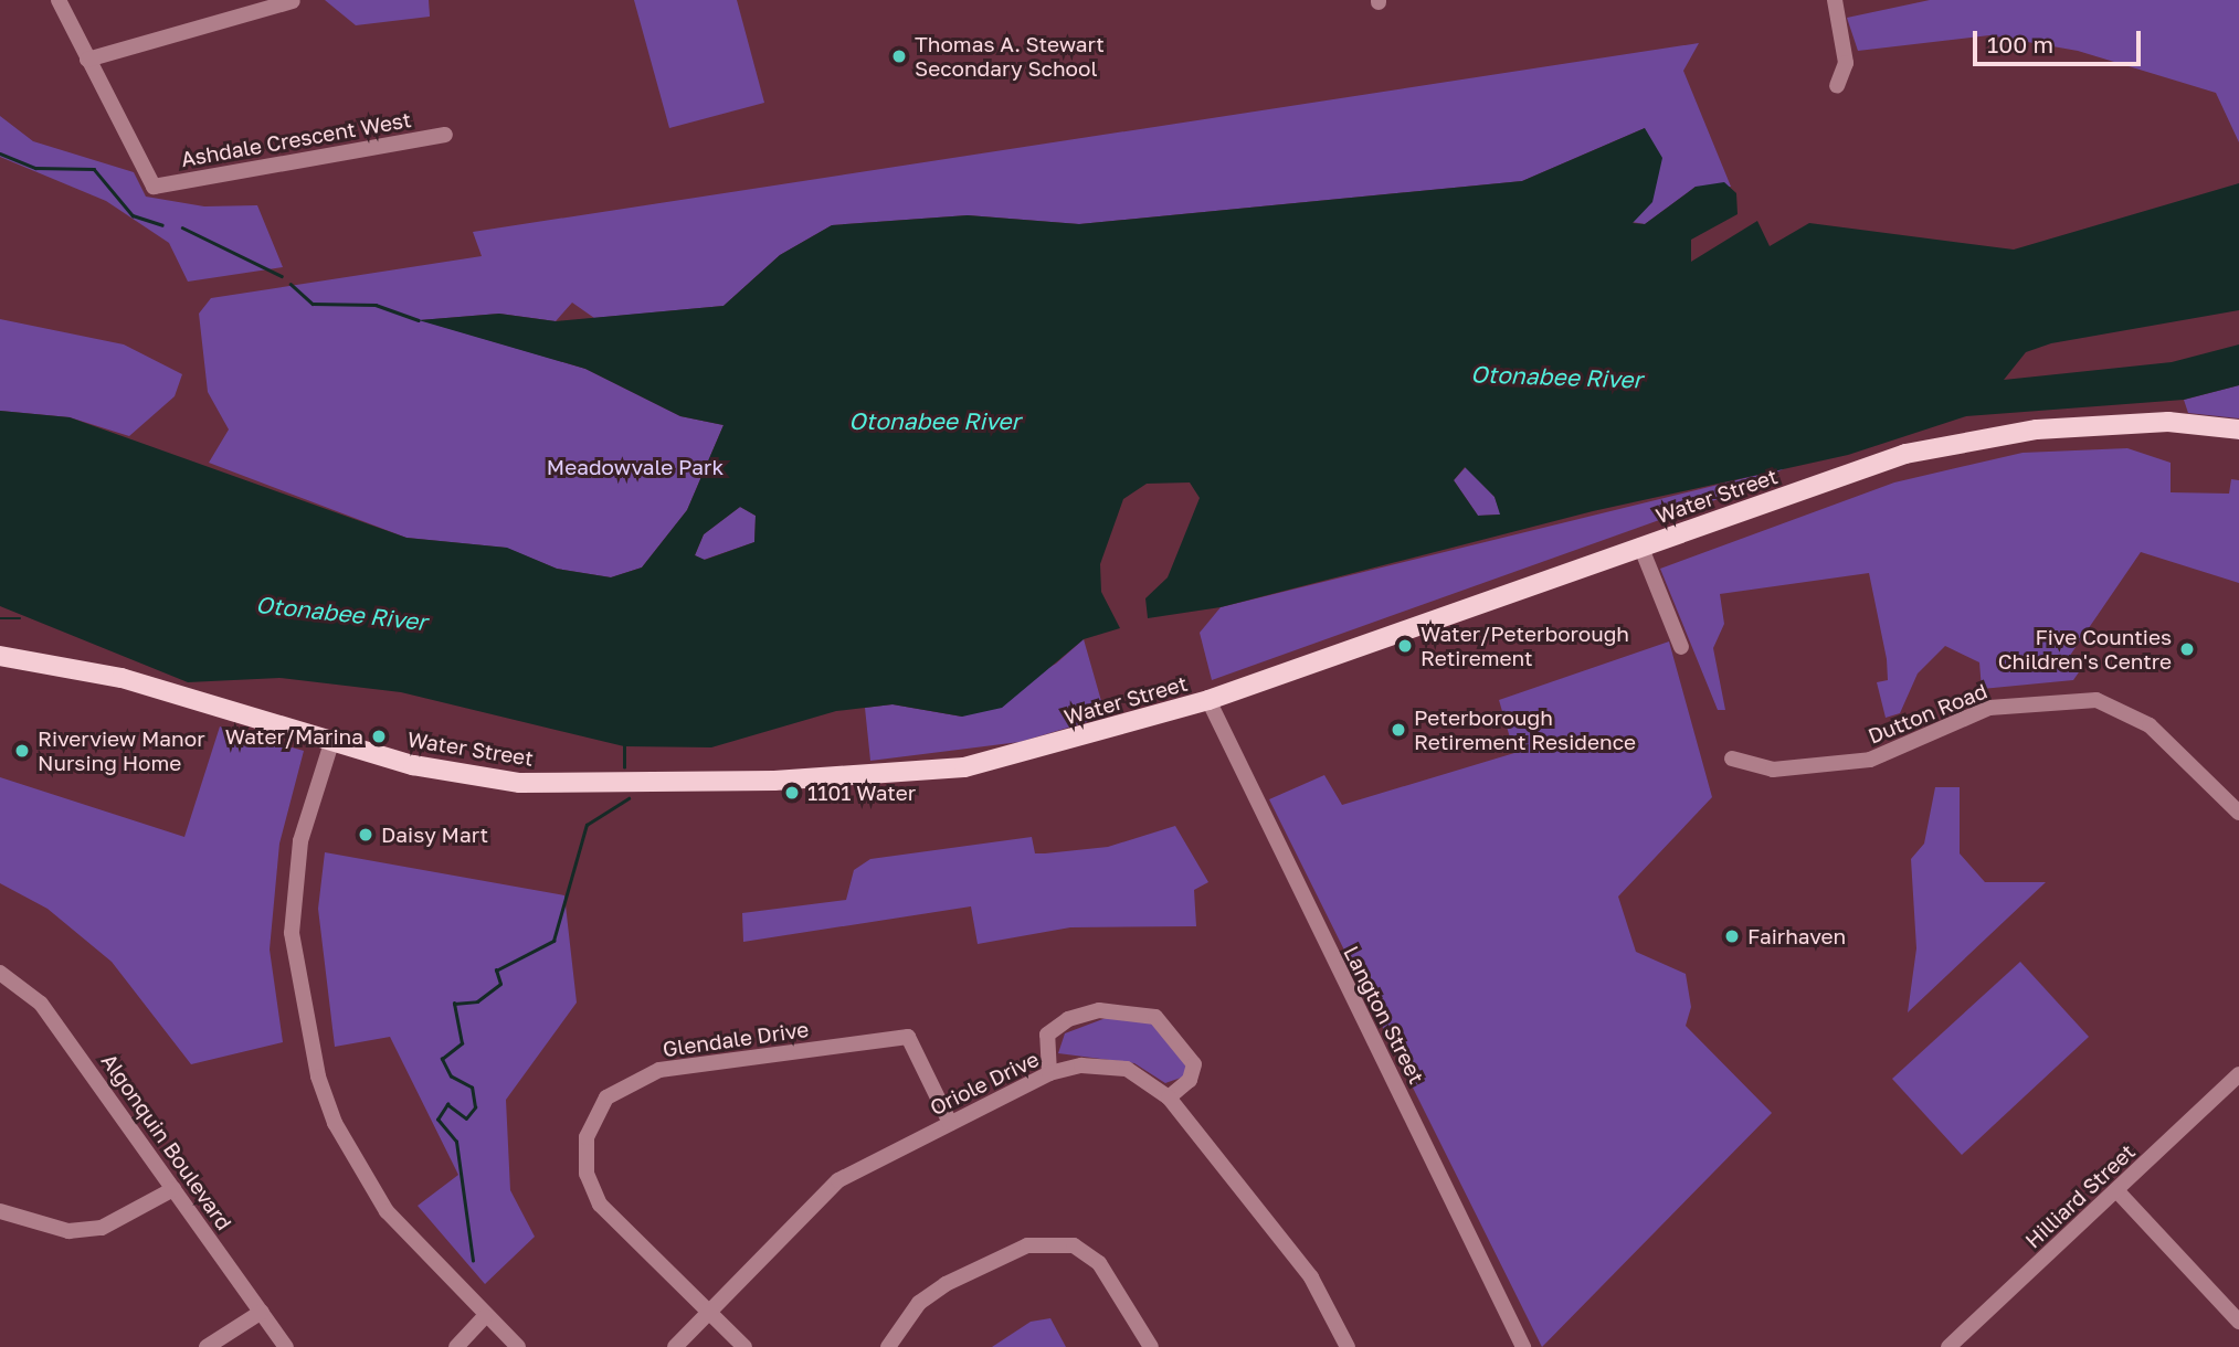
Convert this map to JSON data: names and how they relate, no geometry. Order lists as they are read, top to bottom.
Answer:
{
  "streets": {
    "main road": ["Water Street"],
    "street": [
      "Ashdale Crescent West",
      "Dutton Road",
      "Langton Street",
      "Glendale Drive",
      "Oriole Drive",
      "Algonquin Boulevard",
      "Hilliard Street"
    ]
  },
  "crossings": [
    ["Water Street", "Langton Street"],
    ["Glendale Drive", "Oriole Drive"]
  ],
  "water": ["Otonabee River"],
  "parks": ["Meadowvale Park"],
  "places": [
    "Thomas A. Stewart Secondary School",
    "Water/Peterborough Retirement",
    "Five Counties Children's Centre",
    "Peterborough Retirement Residence",
    "Water/Marina",
    "Riverview Manor Nursing Home",
    "1101 Water",
    "Daisy Mart",
    "Fairhaven"
  ],
  "scale_bar": "100 m"
}
